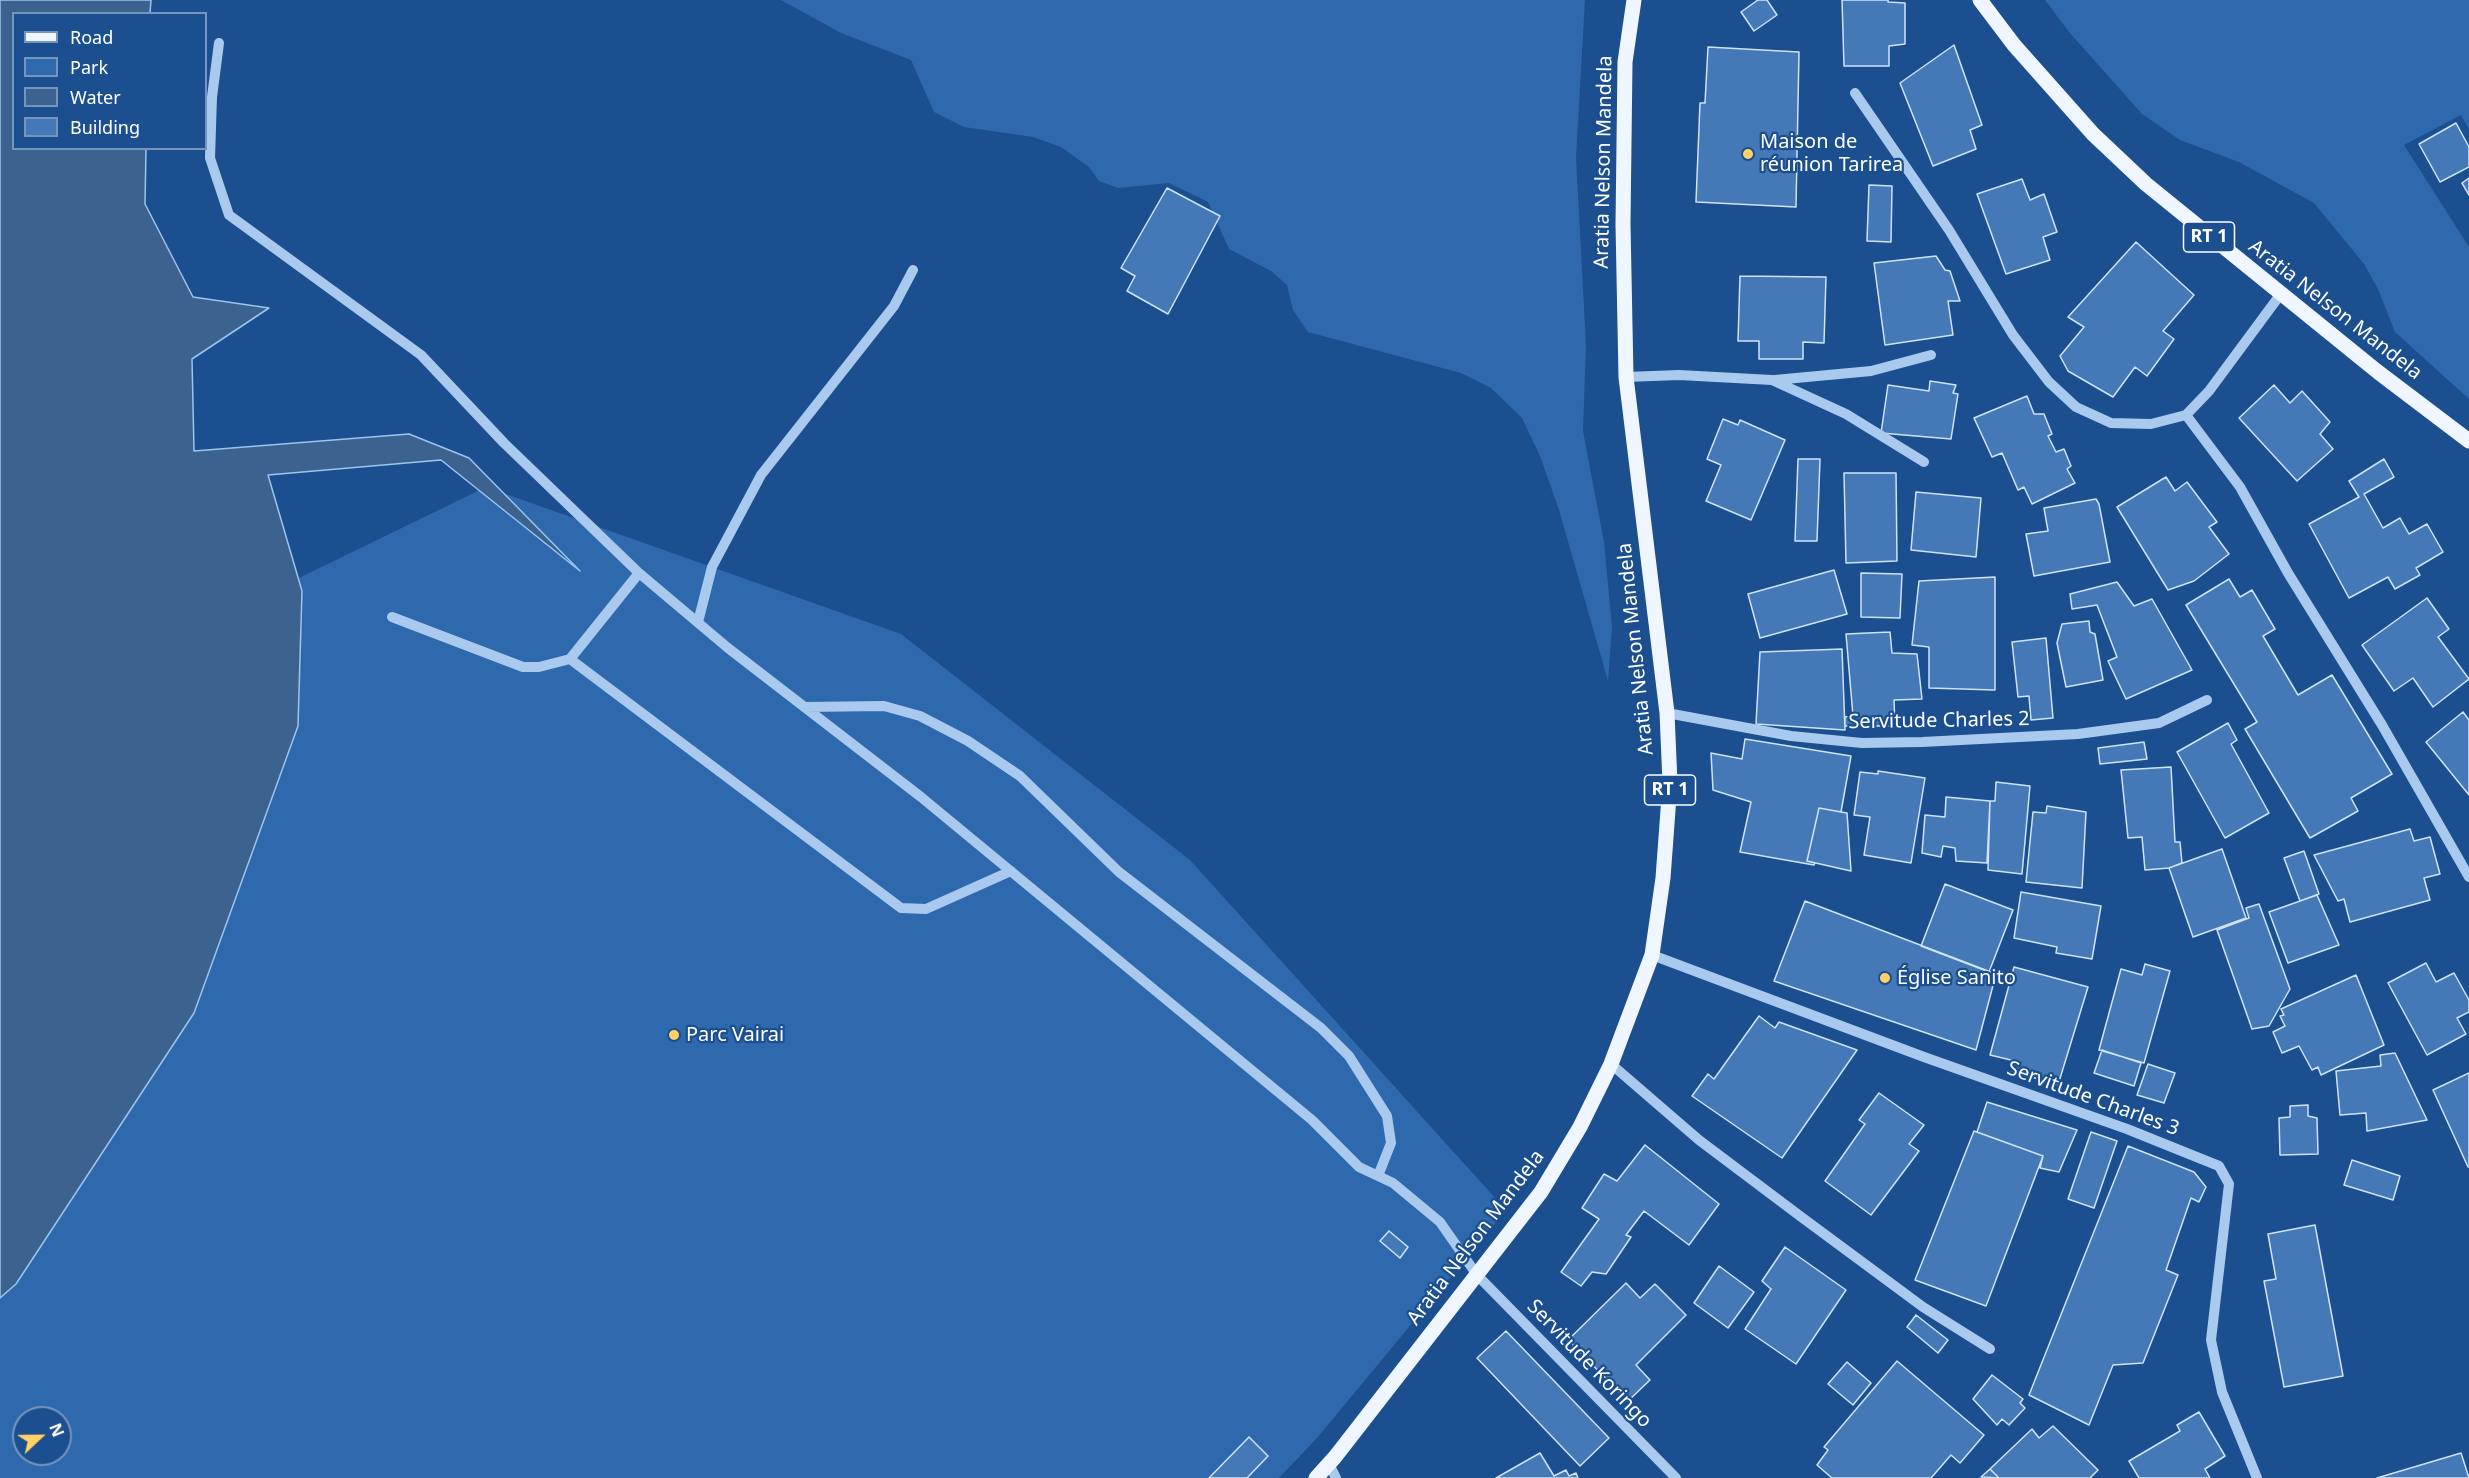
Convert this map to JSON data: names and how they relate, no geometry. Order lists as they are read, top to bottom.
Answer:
{
  "streets": {
    "main road": ["Aratia Nelson Mandela", "RT 1"],
    "street": ["Servitude Charles 2", "Servitude Charles 3", "Servitude Koringo"]
  },
  "crossings": [
    ["Aratia Nelson Mandela", "Servitude Charles 2"],
    ["Aratia Nelson Mandela", "Servitude Charles 3"],
    ["Aratia Nelson Mandela", "Servitude Koringo"]
  ],
  "places": ["Maison de réunion Tarirea", "Église Sanito", "Parc Vairai"],
  "legend": [
    "Road",
    "Park",
    "Water",
    "Building"
  ],
  "north": "right"
}
